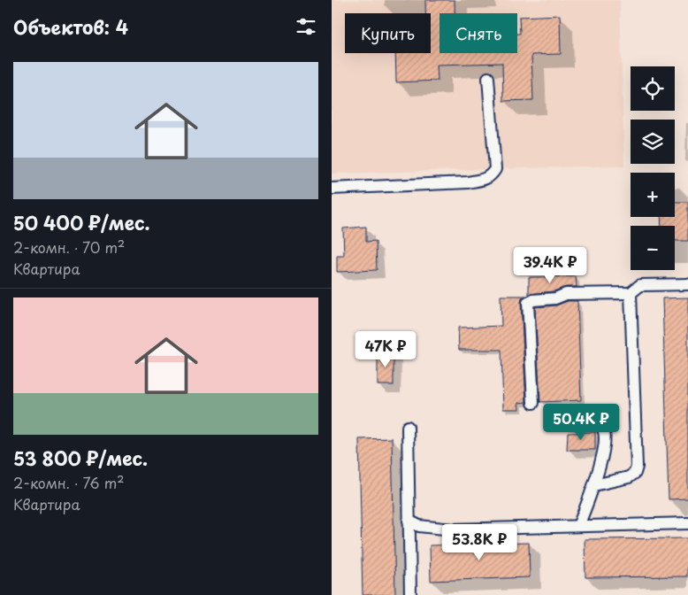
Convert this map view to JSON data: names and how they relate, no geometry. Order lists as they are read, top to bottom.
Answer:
{
  "page": {
    "heading": "Объектов: 4",
    "chip": ["Купить", "Снять"],
    "list": [
      {
        "name": "50 400 ₽/мес.",
        "note": "2-комн. · 70 m² · Квартира"
      },
      {
        "name": "53 800 ₽/мес.",
        "note": "2-комн. · 76 m² · Квартира"
      }
    ],
    "map_buttons": ["+", "−"],
    "price": [
      "39.4K ₽",
      "47K ₽",
      "50.4K ₽",
      "53.8K ₽"
    ]
  }
}
